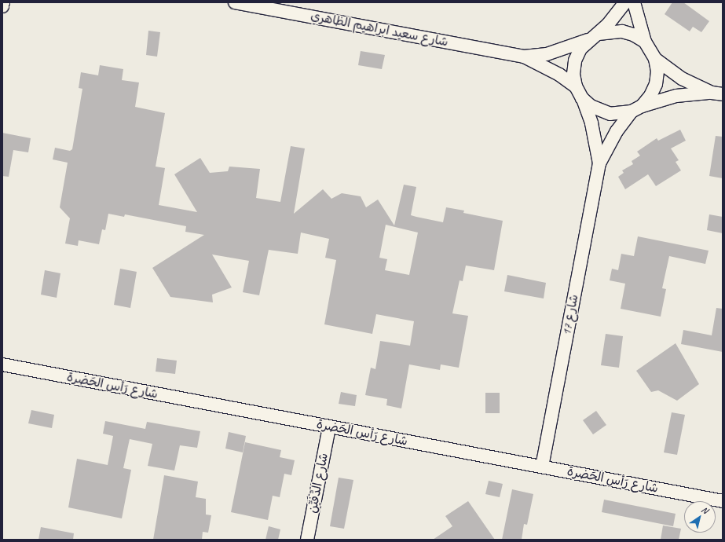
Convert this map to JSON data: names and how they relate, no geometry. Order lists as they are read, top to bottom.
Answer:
{
  "streets": {
    "street": [
      "شارع سعيد ابراهيم الظاهري",
      "شارع 17",
      "شارع رَأس الحَضرة",
      "شارع الدِّفَيِّن"
    ]
  },
  "crossings": [
    ["شارع سعيد ابراهيم الظاهري", "شارع 17"],
    ["شارع 17", "شارع رَأس الحَضرة"],
    ["شارع رَأس الحَضرة", "شارع الدِّفَيِّن"]
  ],
  "north": "top right"
}
